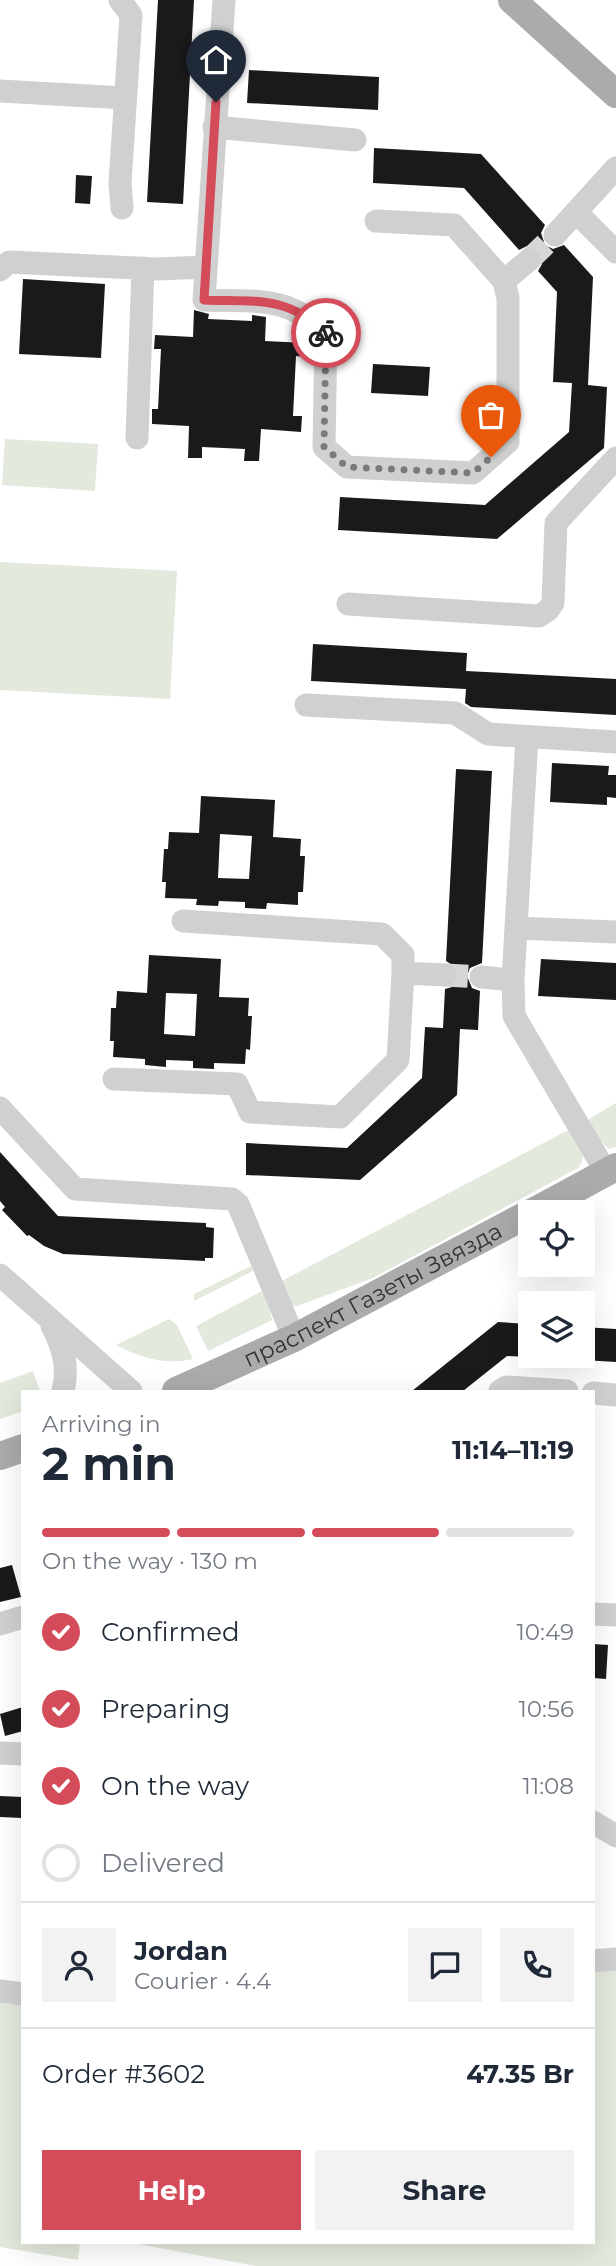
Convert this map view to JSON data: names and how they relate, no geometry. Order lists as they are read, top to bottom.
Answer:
{
  "streets": {
    "main road": ["праспект Газеты Звязда"]
  },
  "page": {
    "heading": ["2 min", "Arriving in", "11:14–11:19"],
    "panel": [
      "Jordan",
      "Courier · 4.4",
      "Order #3602",
      "47.35 Br"
    ],
    "bar": "On the way · 130 m",
    "list": [
      ["Confirmed", "10:49"],
      ["Preparing", "10:56"],
      ["On the way", "11:08"],
      "Delivered"
    ],
    "buttons": ["Help", "Share"]
  }
}
